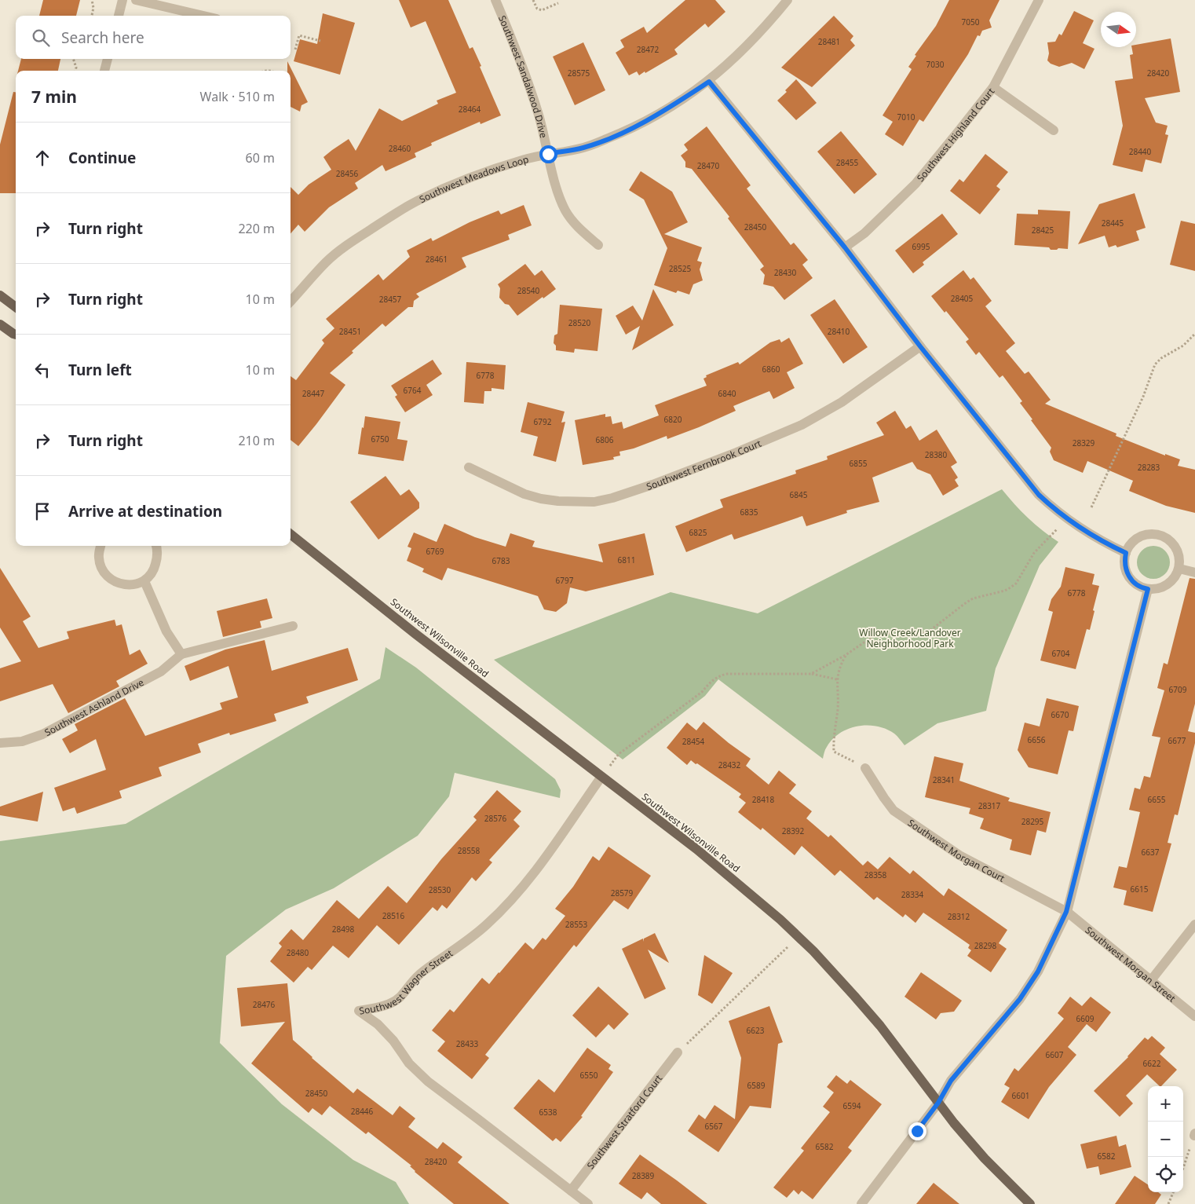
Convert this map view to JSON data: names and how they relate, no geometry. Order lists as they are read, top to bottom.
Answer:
{
  "streets": {
    "main road": ["Southwest Wilsonville Road"],
    "street": [
      "Southwest Sandalwood Drive",
      "Southwest Highland Court",
      "Southwest Meadows Loop",
      "Southwest Fernbrook Court",
      "Southwest Ashland Drive",
      "Southwest Morgan Court",
      "Southwest Morgan Street",
      "Southwest Wagner Street",
      "Southwest Stratford Court"
    ]
  },
  "crossings": [
    ["Southwest Sandalwood Drive", "Southwest Meadows Loop"],
    ["Southwest Wilsonville Road", "Southwest Wagner Street"],
    ["Southwest Morgan Court", "Southwest Morgan Street"],
    ["Southwest Wagner Street", "Southwest Stratford Court"]
  ],
  "parks": ["Willow Creek/Landover Neighborhood Park"],
  "house_numbers": [
    "7050",
    "28481",
    "28472",
    "7030",
    "28575",
    "28420",
    "28464",
    "7010",
    "28460",
    "28440",
    "28455",
    "28470",
    "28456",
    "28445",
    "28450",
    "28425",
    "6995",
    "28461",
    "28525",
    "28430",
    "28540",
    "28405",
    "28457",
    "28520",
    "28451",
    "28410",
    "6860",
    "6778",
    "6764",
    "28447",
    "6840",
    "6820",
    "6792",
    "6750",
    "6806",
    "28329",
    "28380",
    "6855",
    "28283",
    "6845",
    "6835",
    "6825",
    "6769",
    "6811",
    "6783",
    "6797",
    "6778",
    "6704",
    "6709",
    "6670",
    "6656",
    "6677",
    "28454",
    "28432",
    "28341",
    "28418",
    "6655",
    "28317",
    "28576",
    "28295",
    "28392",
    "28558",
    "6637",
    "28358",
    "6615",
    "28530",
    "28579",
    "28334",
    "28516",
    "28312",
    "28553",
    "28498",
    "28298",
    "28480",
    "28476",
    "6609",
    "6623",
    "28433",
    "6607",
    "6622",
    "6550",
    "6589",
    "28450",
    "6601",
    "6594",
    "28446",
    "6538",
    "6567",
    "6582",
    "6582",
    "28420",
    "28389"
  ],
  "north": "right",
  "page": {
    "search": "Search here",
    "heading": ["7 min", "Walk · 510 m"],
    "list": [
      ["Continue", "60 m"],
      ["Turn right", "220 m"],
      ["Turn right", "10 m"],
      ["Turn left", "10 m"],
      ["Turn right", "210 m"],
      "Arrive at destination"
    ],
    "map_buttons": ["+", "−"]
  }
}
